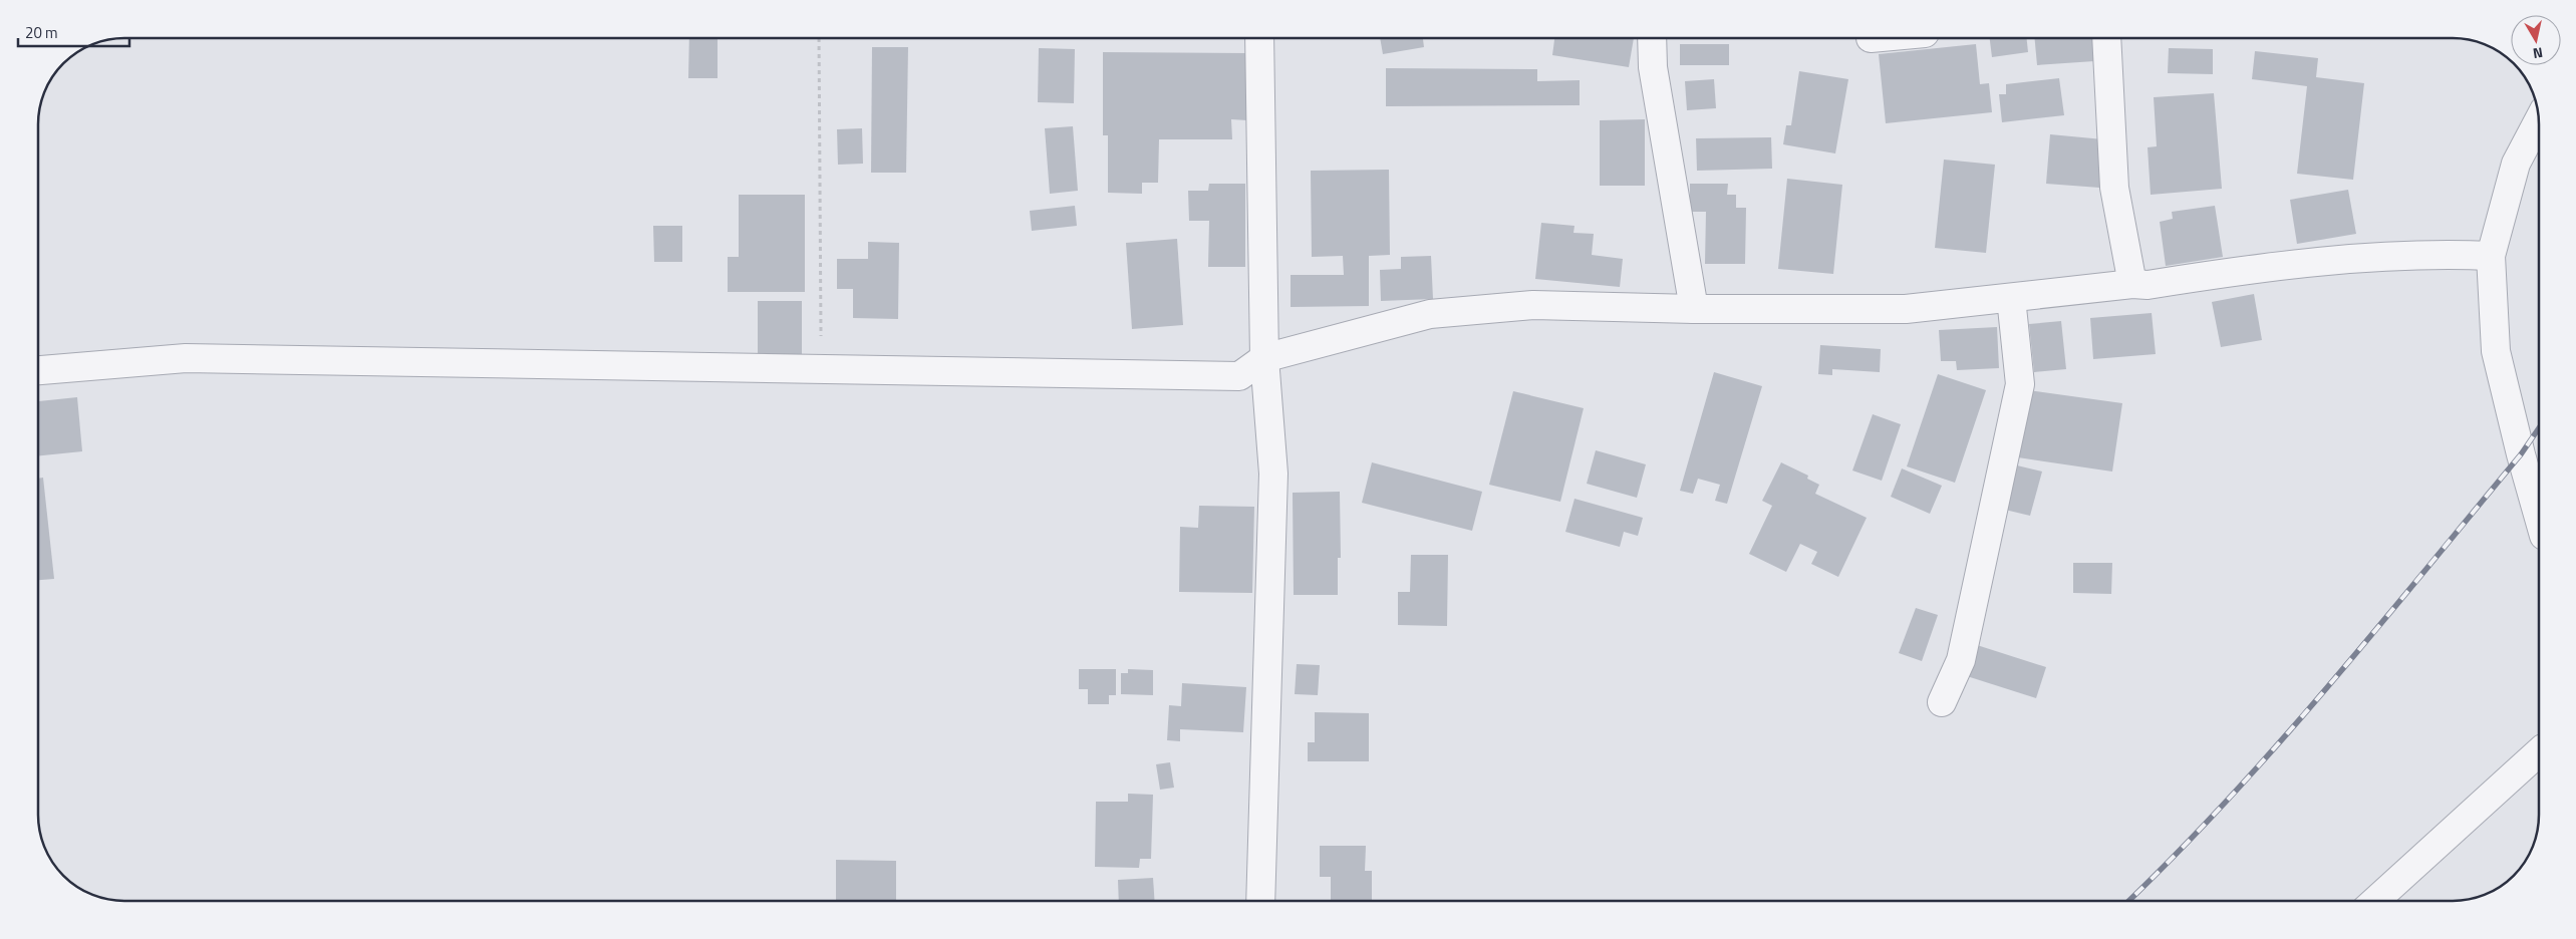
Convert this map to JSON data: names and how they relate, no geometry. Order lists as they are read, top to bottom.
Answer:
{
  "scale_bar": "20 m",
  "north": "bottom"
}
